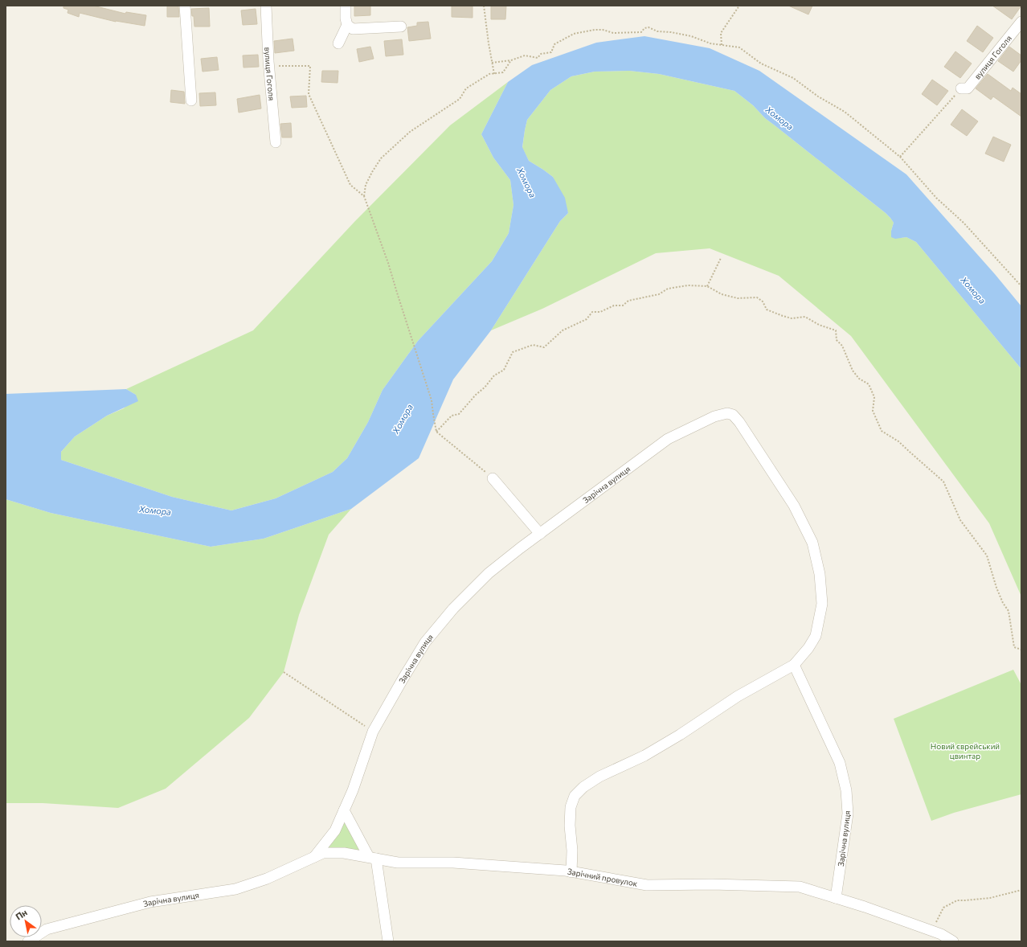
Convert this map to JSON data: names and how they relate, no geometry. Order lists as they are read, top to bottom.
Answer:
{
  "streets": {
    "street": ["вулиця Гоголя", "Зарічна вулиця", "Зарічний провулок"]
  },
  "crossings": [
    ["Зарічна вулиця", "Зарічний провулок"]
  ],
  "water": ["Хомора"],
  "parks": ["Новий єврейський цвинтар"],
  "north": "top left"
}
